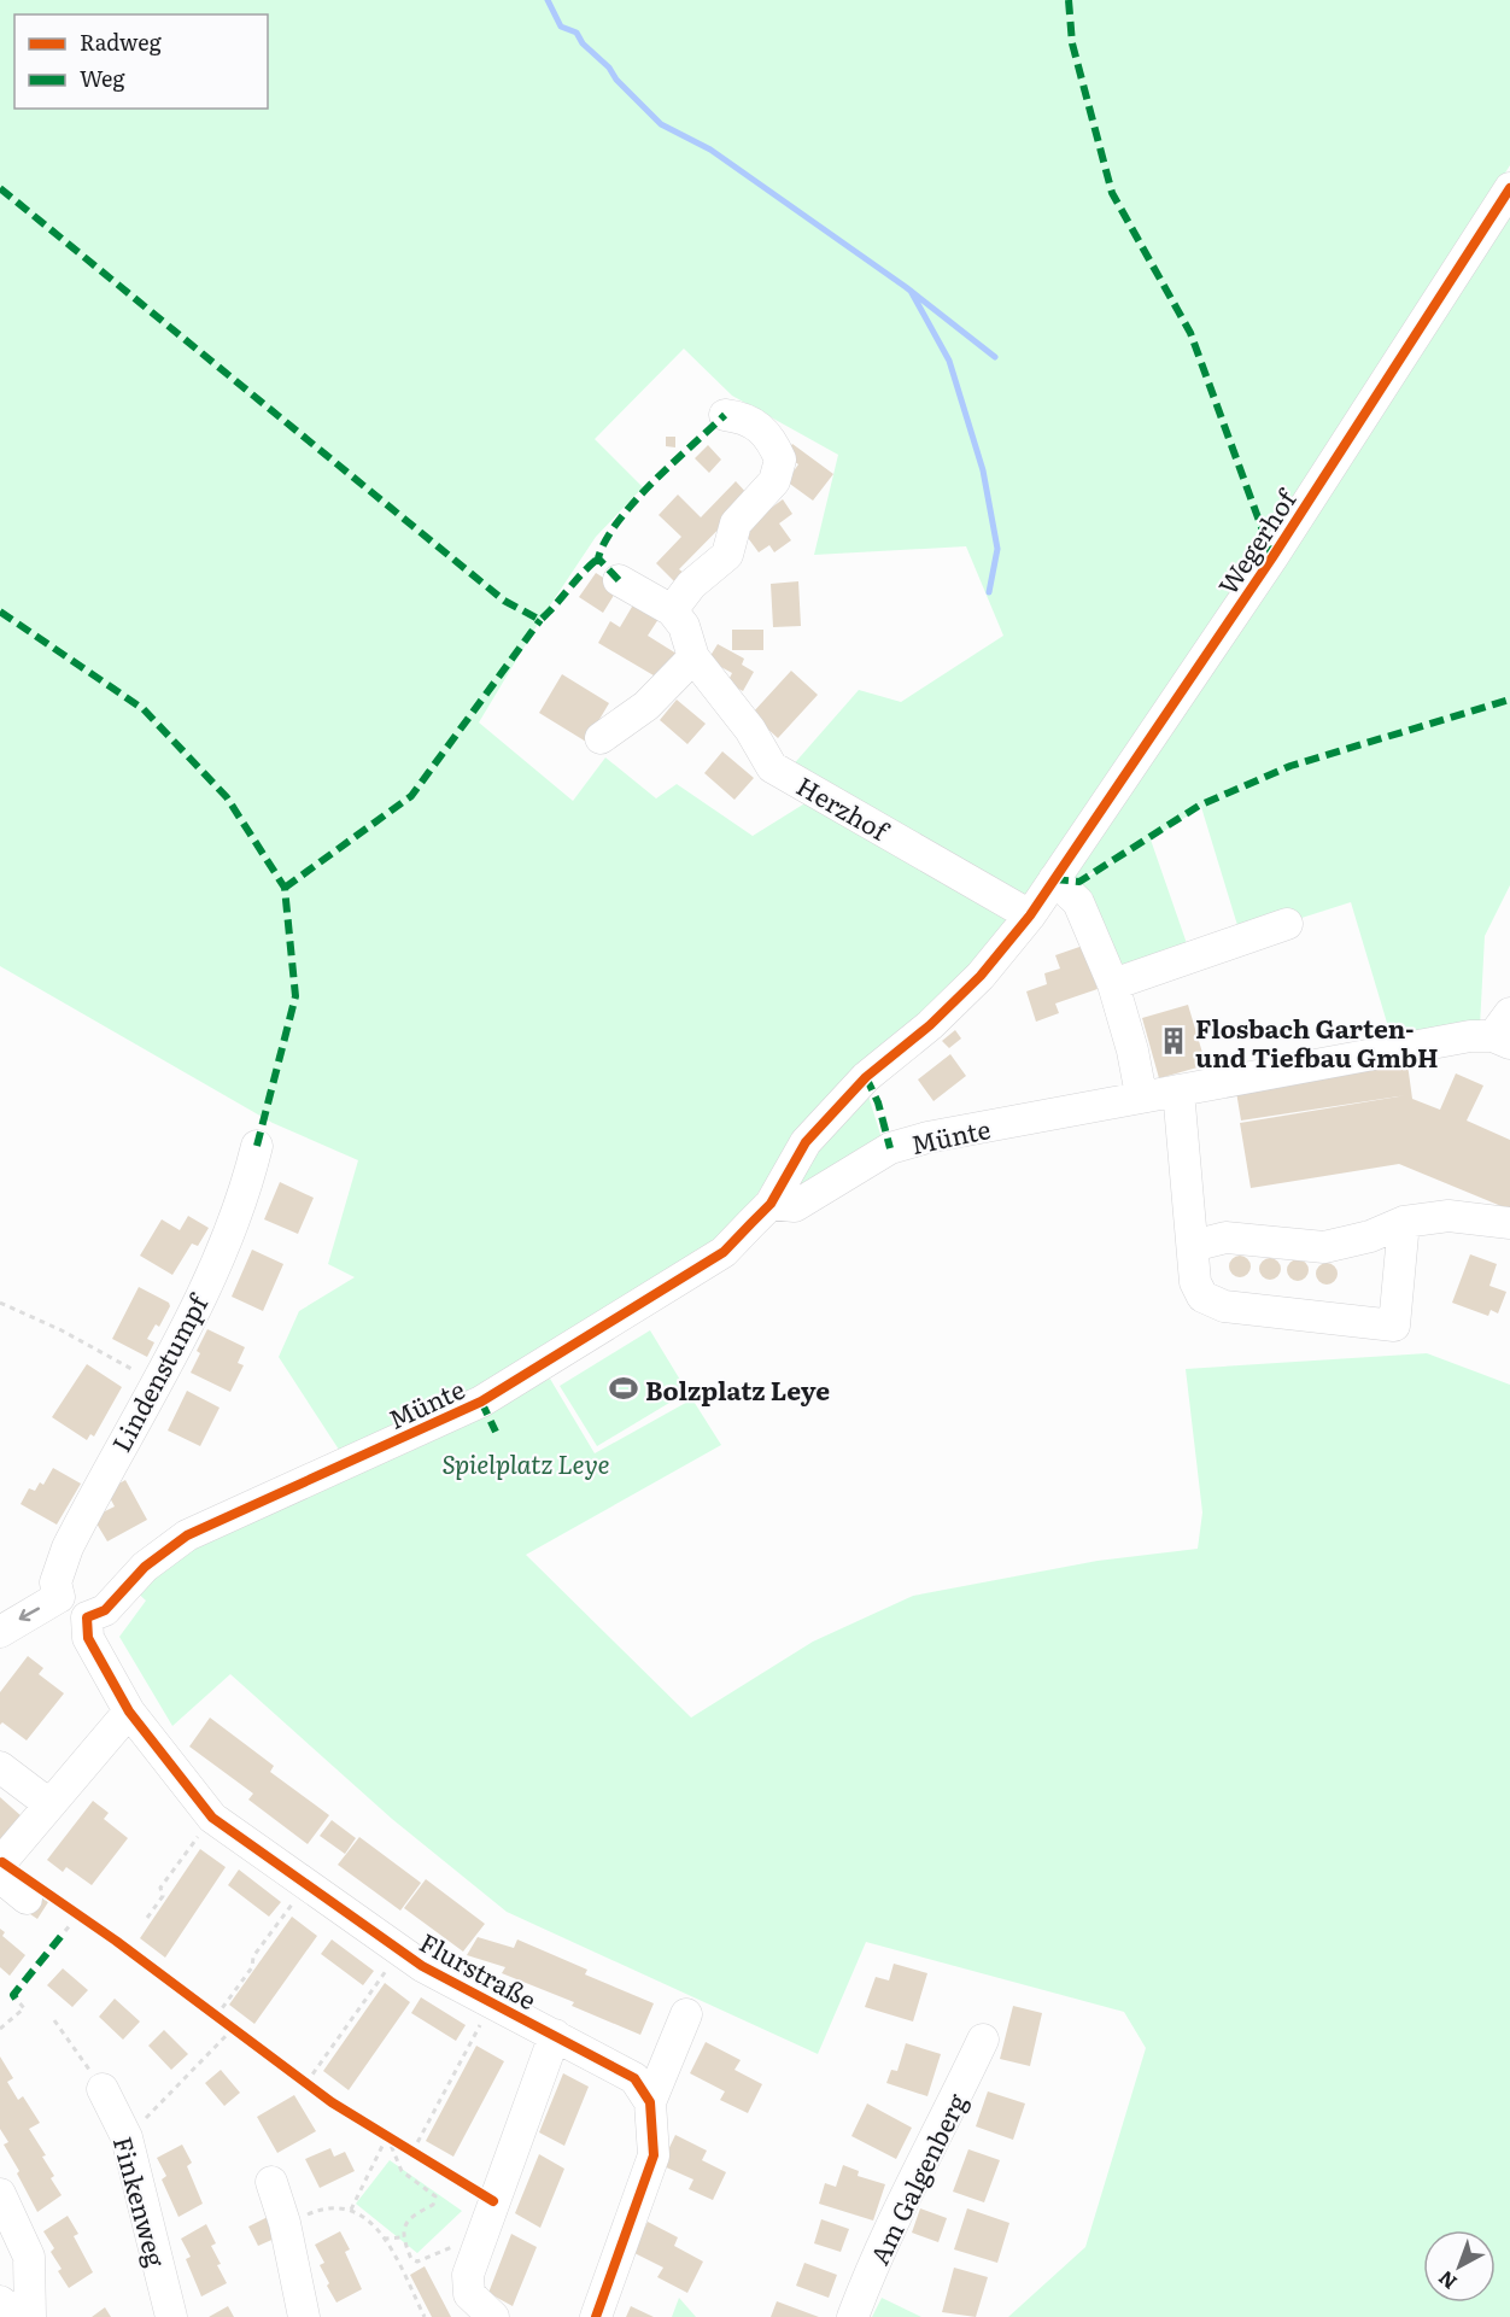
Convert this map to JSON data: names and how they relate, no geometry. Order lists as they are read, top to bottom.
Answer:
{
  "streets": {
    "street": [
      "Wegerhof",
      "Herzhof",
      "Münte",
      "Lindenstumpf",
      "Flurstraße",
      "Am Galgenberg",
      "Finkenweg"
    ]
  },
  "crossings": [
    ["Wegerhof", "Herzhof"],
    ["Wegerhof", "Münte"],
    ["Münte", "Flurstraße"]
  ],
  "parks": ["Spielplatz Leye"],
  "places": {
    "building": ["Flosbach Garten- und Tiefbau GmbH"],
    "sports": ["Bolzplatz Leye"]
  },
  "legend": ["Radweg", "Weg"],
  "north": "bottom left"
}
